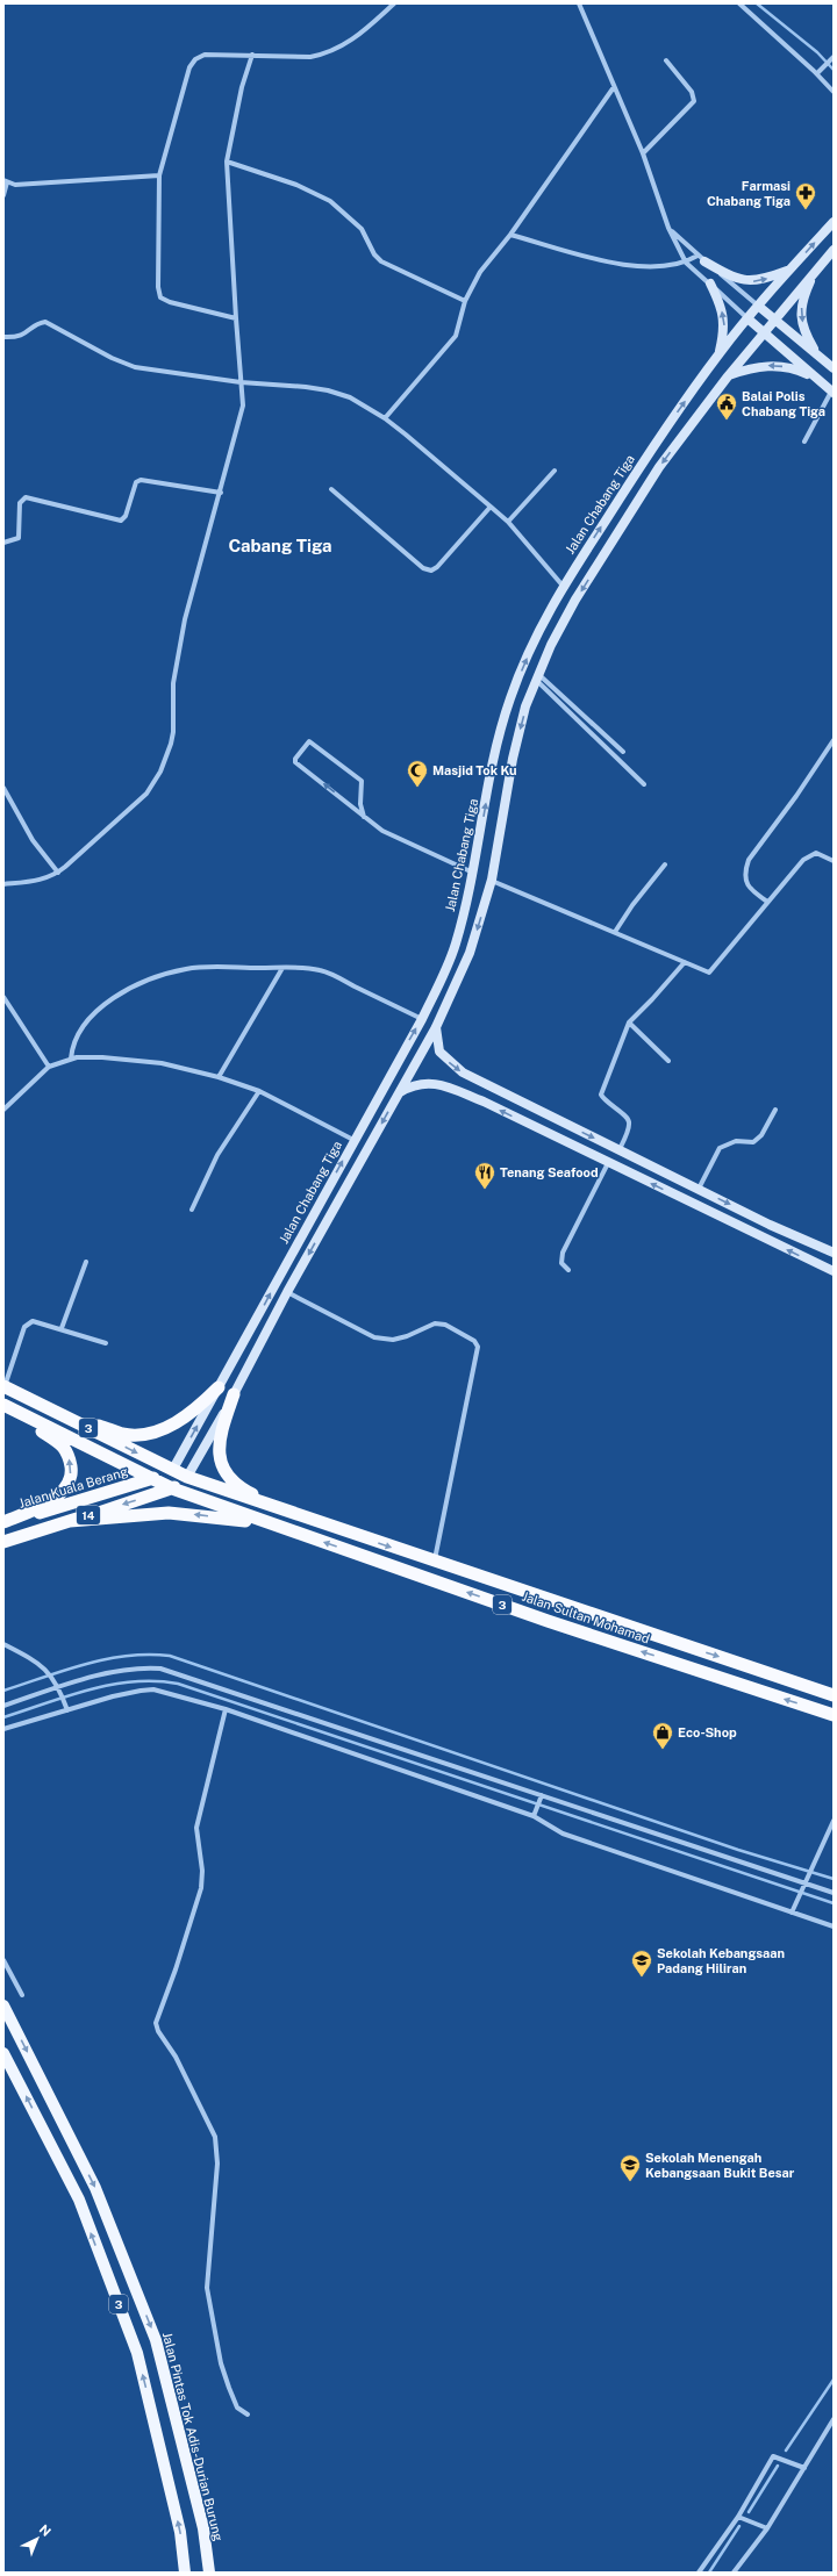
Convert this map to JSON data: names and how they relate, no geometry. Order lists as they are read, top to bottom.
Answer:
{
  "streets": {
    "highway": [
      "3",
      "Jalan Kuala Berang",
      "14",
      "Jalan Sultan Mohamad"
    ],
    "main road": ["Jalan Chabang Tiga", "Jalan Pintas Tok Adis-Durian Burung"]
  },
  "crossings": [
    ["Jalan Chabang Tiga", "3"],
    ["Jalan Chabang Tiga", "Jalan Kuala Berang"],
    ["3", "Jalan Kuala Berang"],
    ["3", "14"],
    ["3", "Jalan Sultan Mohamad"],
    ["14", "Jalan Sultan Mohamad"]
  ],
  "districts": ["Cabang Tiga"],
  "places": {
    "pharmacy": ["Farmasi Chabang Tiga"],
    "public building": ["Balai Polis Chabang Tiga"],
    "mosque": ["Masjid Tok Ku"],
    "restaurant": ["Tenang Seafood"],
    "shop": ["Eco-Shop"],
    "school or university": ["Sekolah Kebangsaan Padang Hiliran", "Sekolah Menengah Kebangsaan Bukit Besar"]
  },
  "north": "top right"
}
